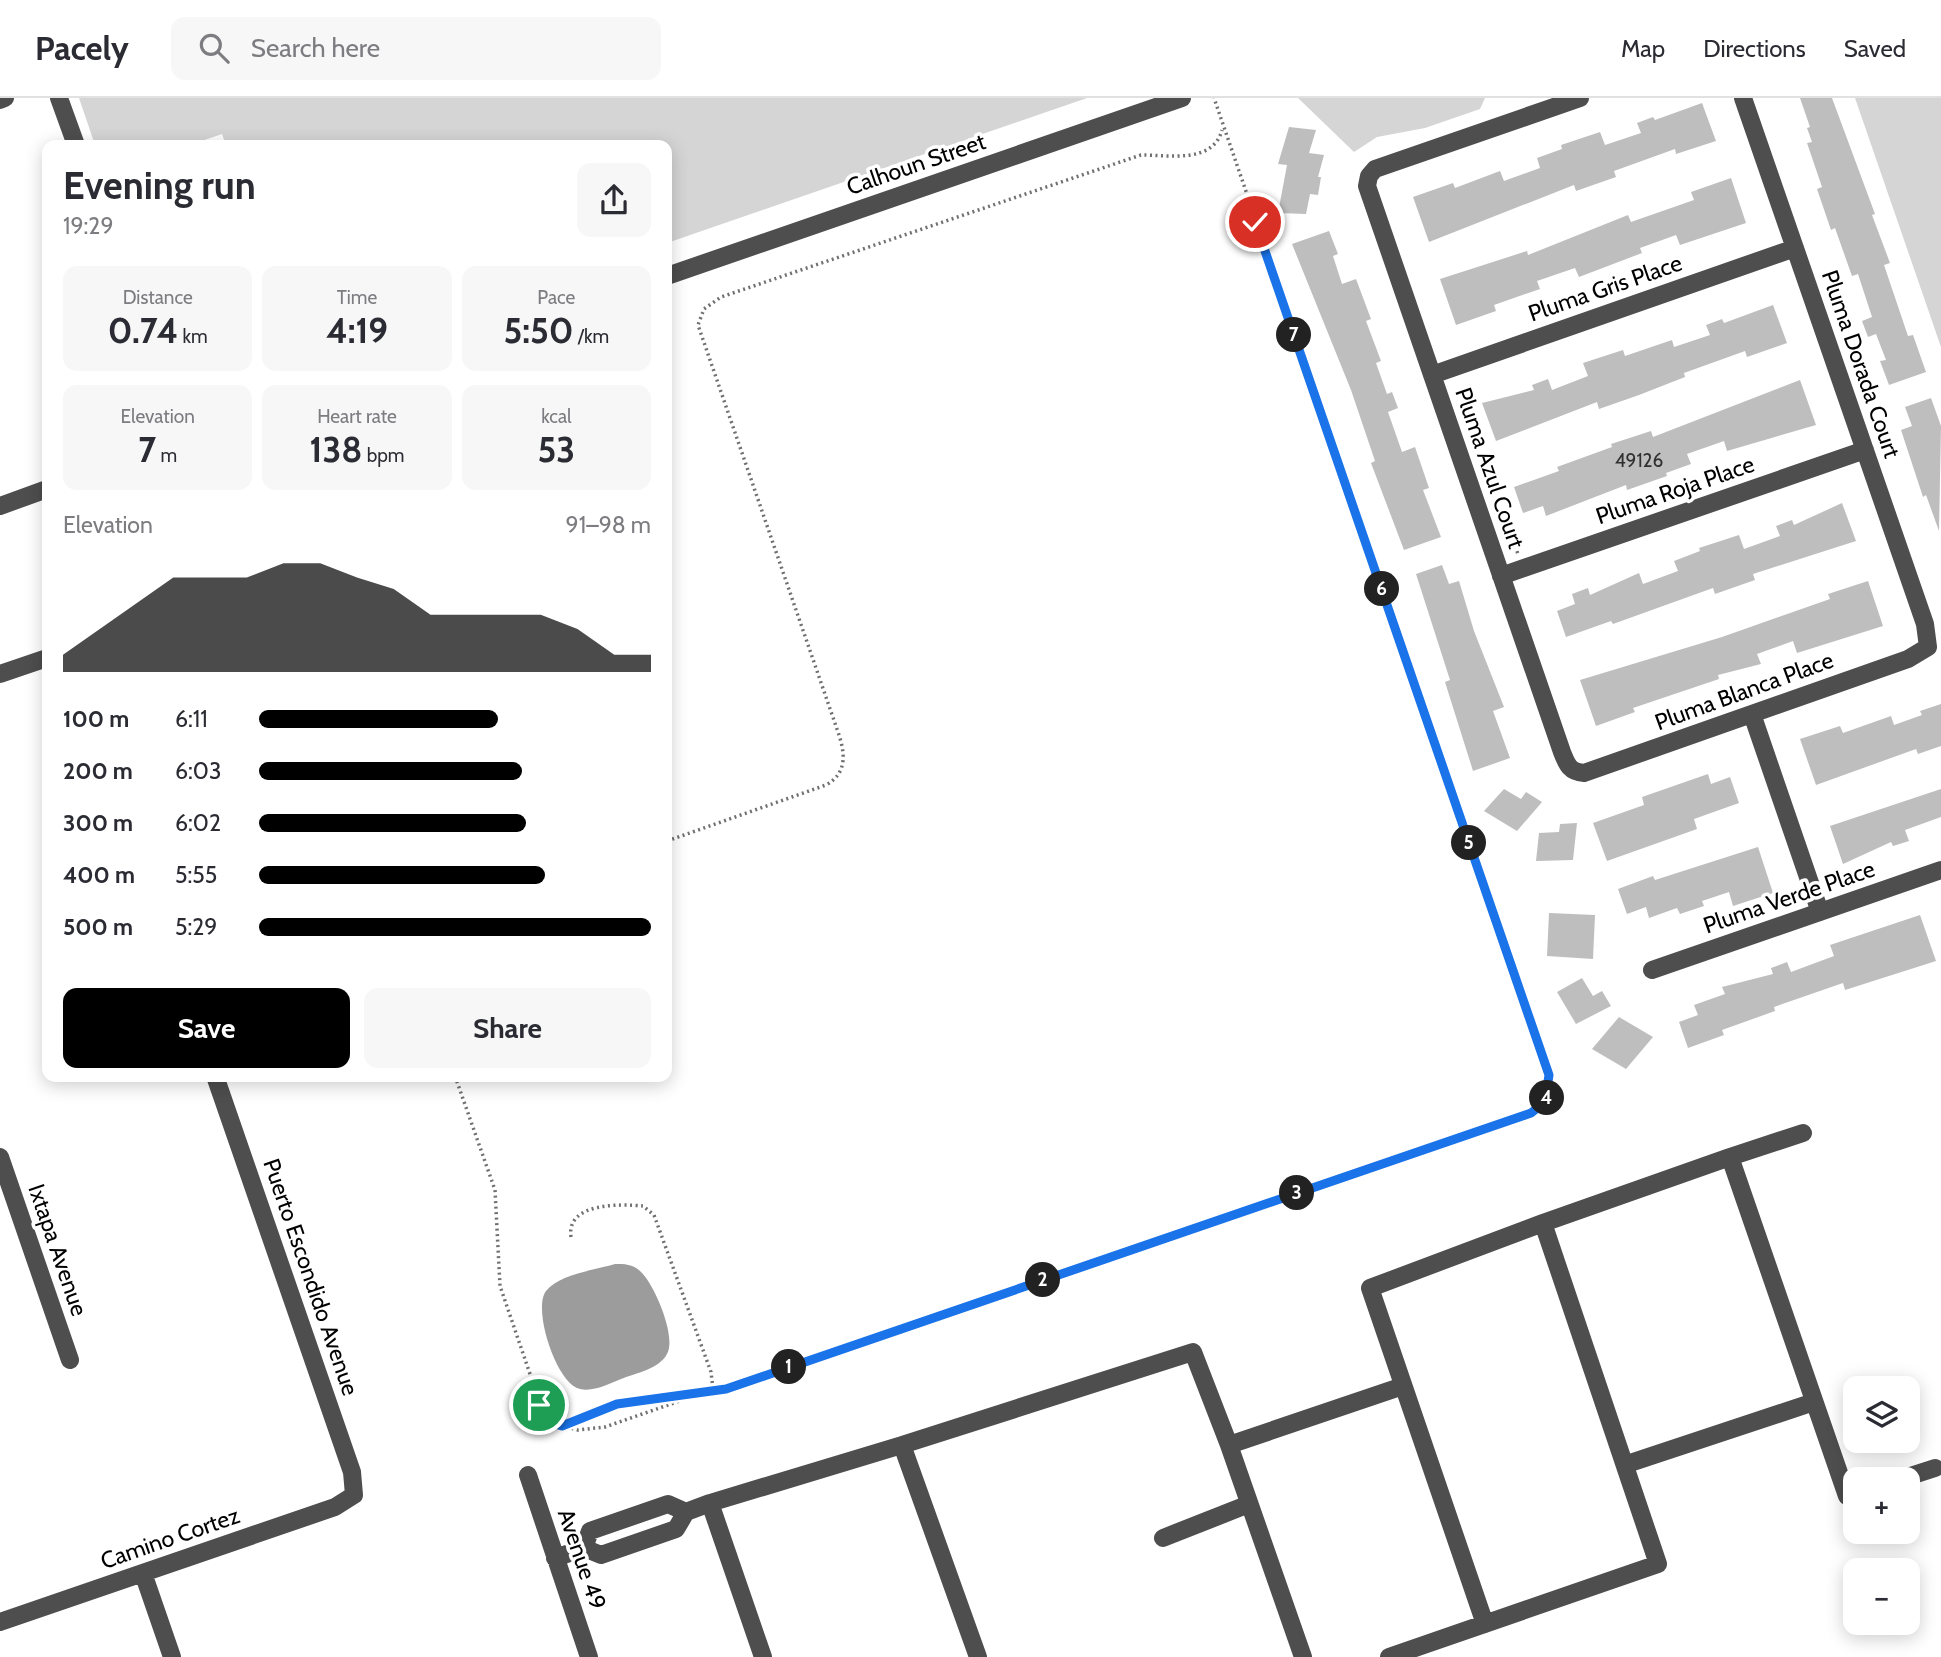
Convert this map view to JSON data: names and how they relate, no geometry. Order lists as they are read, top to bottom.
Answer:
{
  "streets": {
    "street": [
      "Calhoun Street",
      "Pluma Gris Place",
      "Pluma Dorada Court",
      "Pluma Azul Court",
      "Pluma Roja Place",
      "Pluma Blanca Place",
      "Pluma Verde Place",
      "Ixtapa Avenue",
      "Puerto Escondido Avenue",
      "Camino Cortez",
      "Avenue 49"
    ]
  },
  "crossings": [
    ["Pluma Gris Place", "Pluma Dorada Court"],
    ["Pluma Gris Place", "Pluma Azul Court"],
    ["Pluma Dorada Court", "Pluma Roja Place"],
    ["Pluma Dorada Court", "Pluma Blanca Place"],
    ["Pluma Azul Court", "Pluma Roja Place"],
    ["Pluma Azul Court", "Pluma Blanca Place"],
    ["Puerto Escondido Avenue", "Camino Cortez"]
  ],
  "house_numbers": ["49126"],
  "page": {
    "header": "Pacely",
    "search": "Search here",
    "nav": ["Map", "Directions", "Saved"],
    "heading": ["Evening run", "19:29"],
    "stats": [
      ["Distance", "0.74 km"],
      ["Time", "4:19"],
      ["Pace", "5:50 /km"],
      ["Elevation", "7 m"],
      ["Heart rate", "138 bpm"],
      ["kcal", "53"]
    ],
    "pins": [
      "7",
      "6",
      "5",
      "4",
      "3",
      "2",
      "1"
    ],
    "chart": ["Elevation", "91–98 m"],
    "list": [
      {
        "name": "100 m",
        "note": "6:11"
      },
      {
        "name": "200 m",
        "note": "6:03"
      },
      {
        "name": "300 m",
        "note": "6:02"
      },
      {
        "name": "400 m",
        "note": "5:55"
      },
      {
        "name": "500 m",
        "note": "5:29"
      }
    ],
    "buttons": ["Save", "Share"],
    "map_buttons": ["+", "−"]
  }
}
